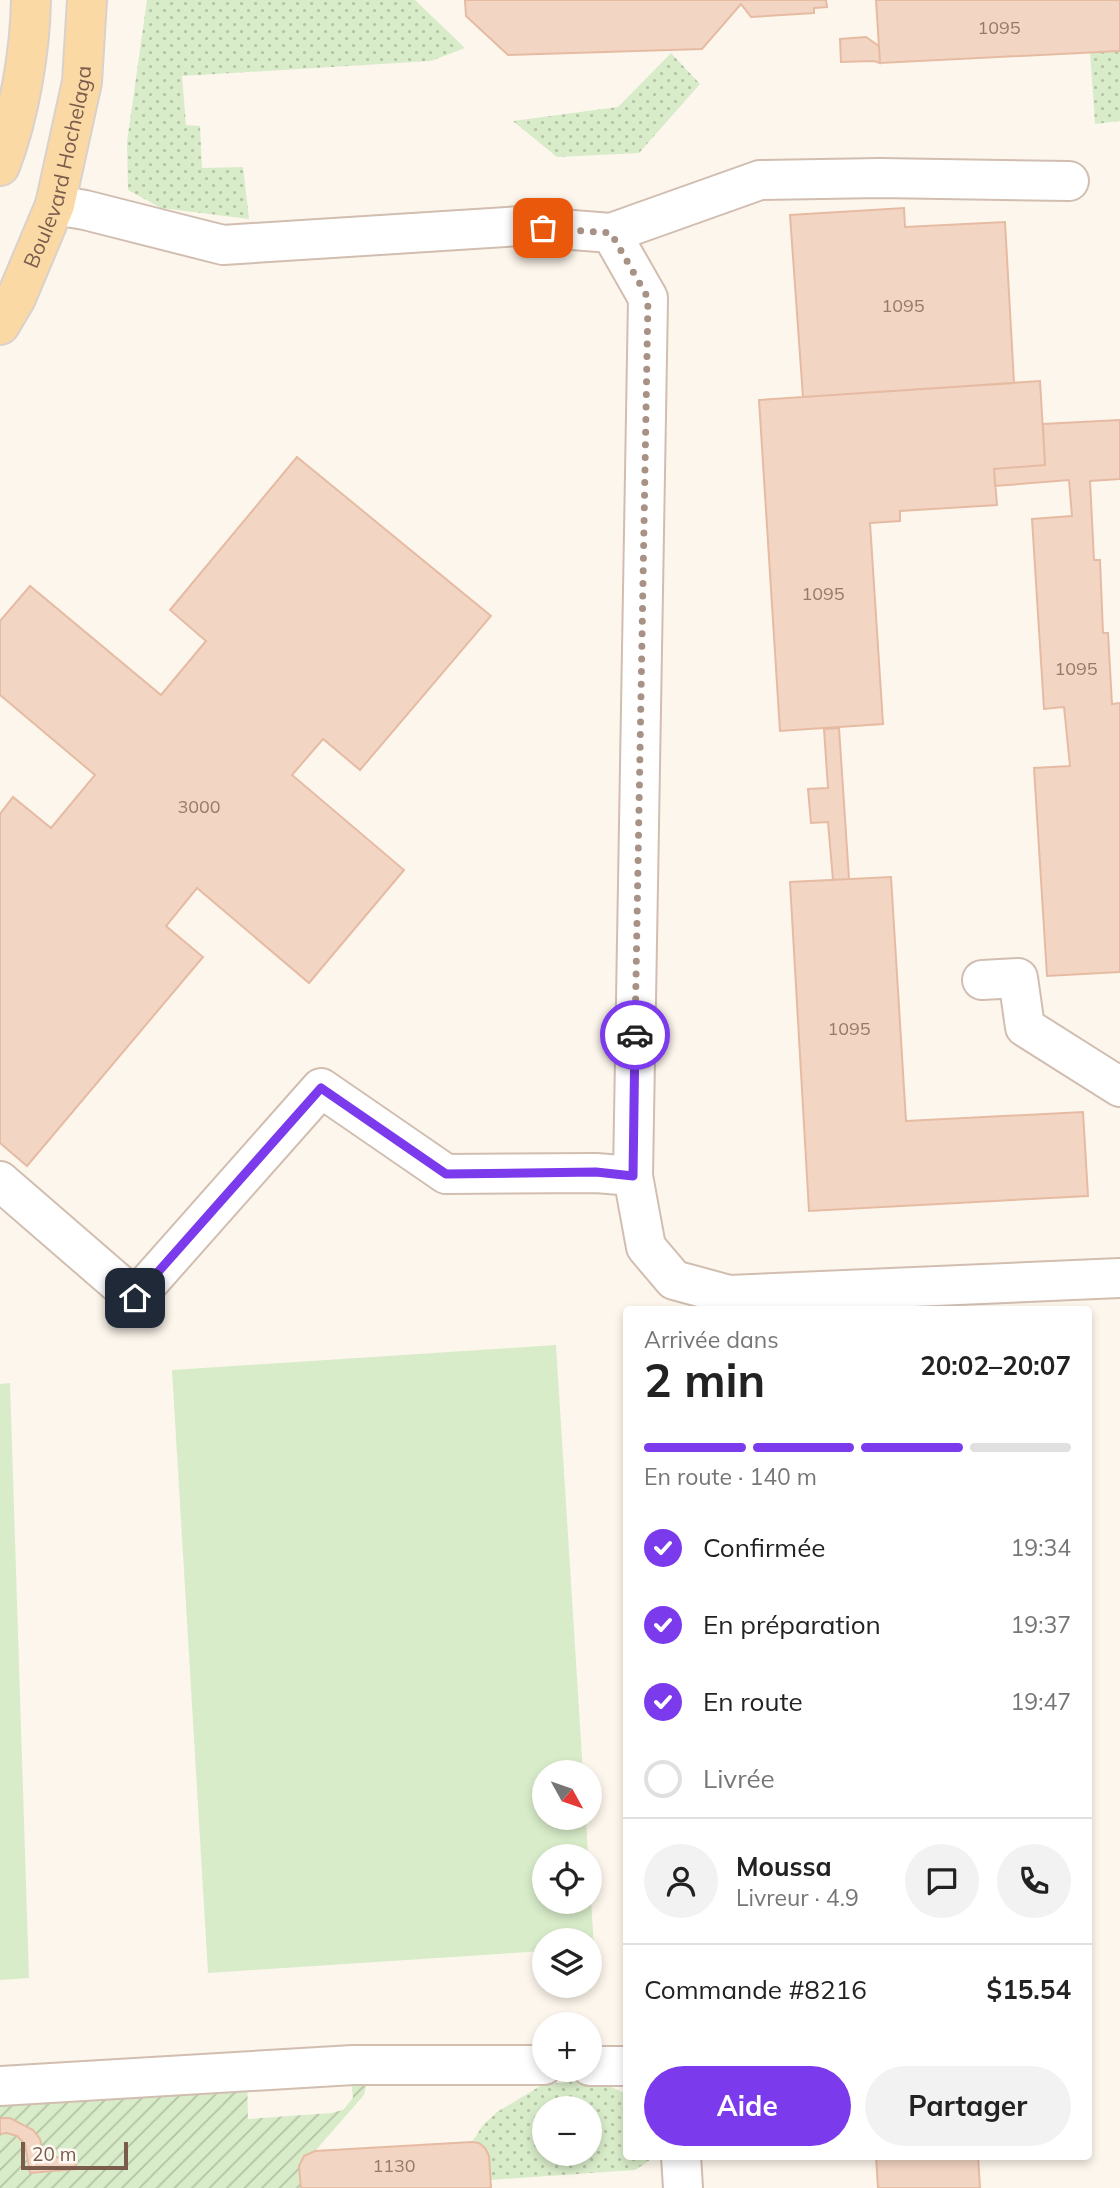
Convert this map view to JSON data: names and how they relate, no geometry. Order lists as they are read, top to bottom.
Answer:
{
  "streets": {
    "main road": ["Boulevard Hochelaga"]
  },
  "house_numbers": [
    "1095",
    "1095",
    "1095",
    "1095",
    "3000",
    "1095",
    "1130"
  ],
  "scale_bar": "20 m",
  "north": "bottom right",
  "page": {
    "heading": ["2 min", "Arrivée dans", "20:02–20:07"],
    "panel": [
      "Moussa",
      "Livreur · 4.9",
      "Commande #8216",
      "$15.54"
    ],
    "bar": "En route · 140 m",
    "list": [
      ["Confirmée", "19:34"],
      ["En préparation", "19:37"],
      ["En route", "19:47"],
      "Livrée"
    ],
    "map_buttons": ["+", "−"],
    "buttons": ["Aide", "Partager"],
    "scale": "20 m"
  }
}
